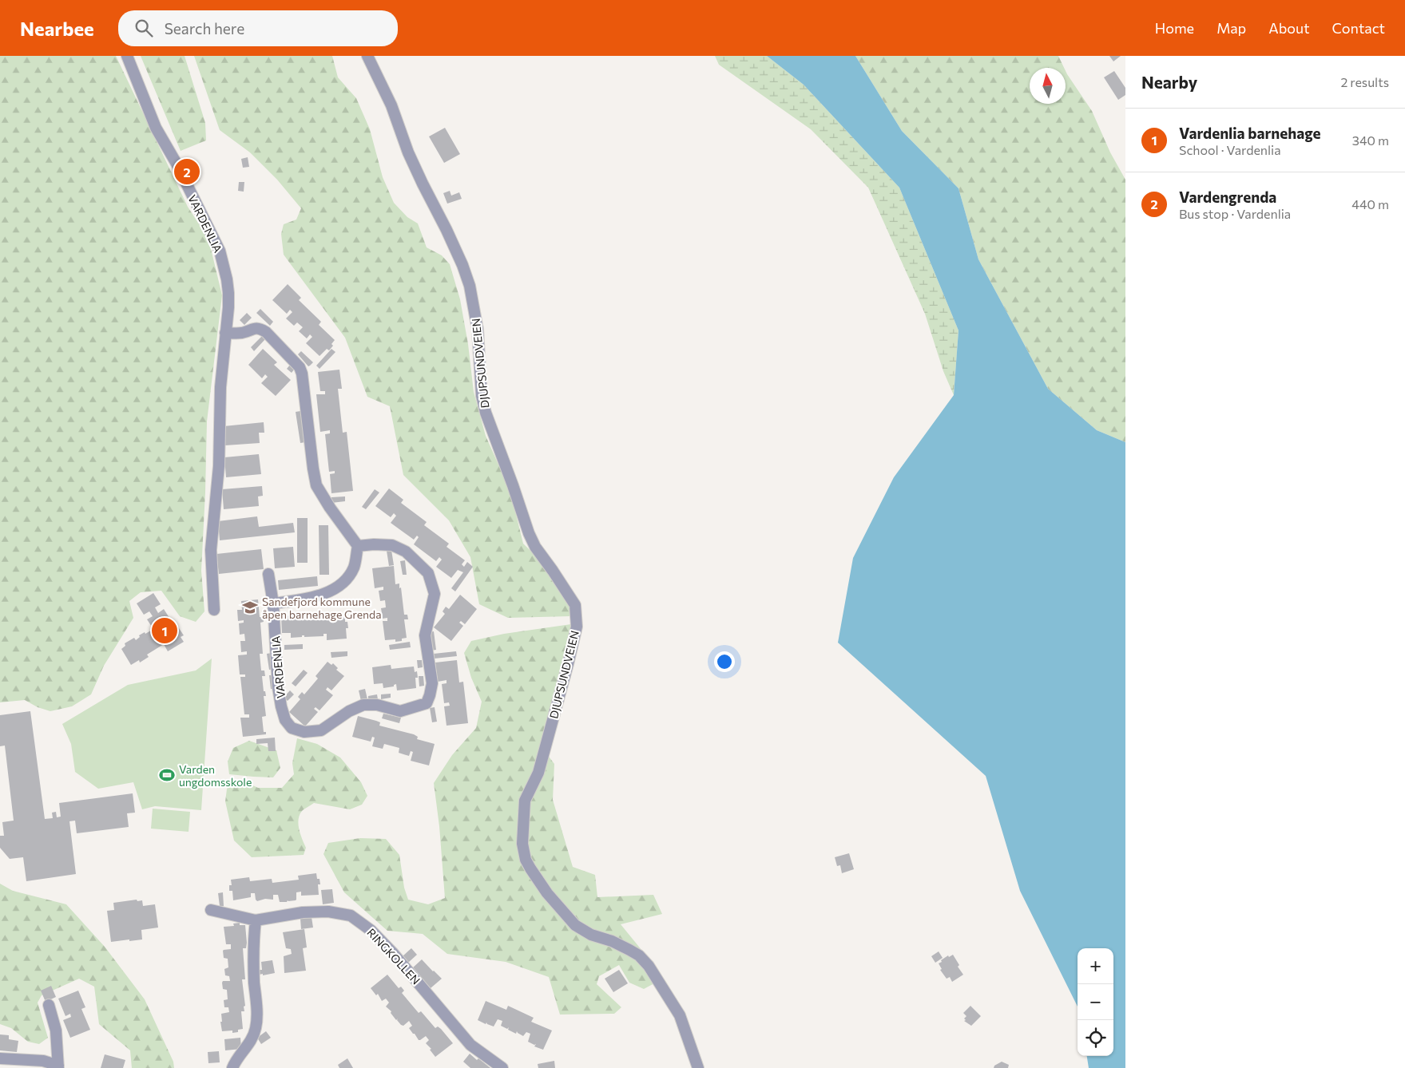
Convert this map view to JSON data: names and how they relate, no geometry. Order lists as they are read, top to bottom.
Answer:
{
  "streets": {
    "street": ["VARDENLIA", "DJUPSUNDVEIEN", "RINGKOLLEN"]
  },
  "places": {
    "school or university": ["Sandefjord kommune åpen barnehage Grenda"],
    "sports": ["Varden ungdomsskole"]
  },
  "north": "top",
  "page": {
    "header": "Nearbee",
    "search": "Search here",
    "nav": [
      "Home",
      "Map",
      "About",
      "Contact"
    ],
    "heading": ["Nearby", "2 results"],
    "list": [
      {
        "mark": "1",
        "name": "Vardenlia barnehage",
        "note": "School · Vardenlia",
        "value": "340 m"
      },
      {
        "mark": "2",
        "name": "Vardengrenda",
        "note": "Bus stop · Vardenlia",
        "value": "440 m"
      }
    ],
    "pins": ["2", "1"],
    "map_buttons": ["+", "−"]
  }
}
